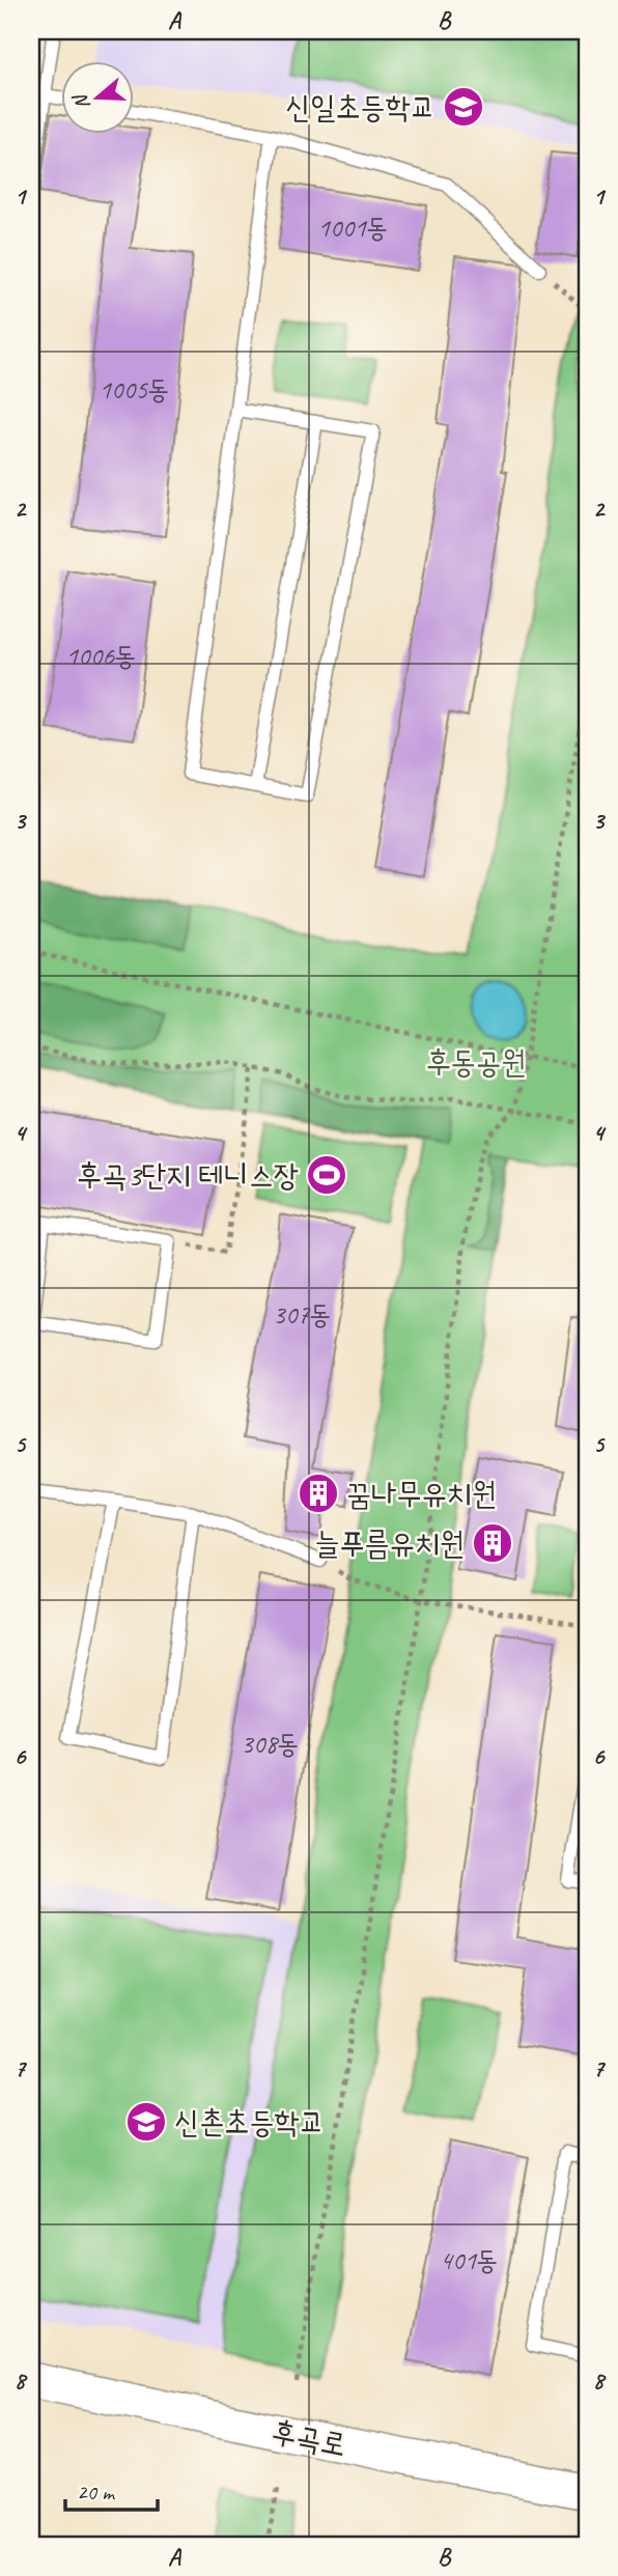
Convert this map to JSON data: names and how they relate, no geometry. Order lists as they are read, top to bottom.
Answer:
{
  "streets": {
    "street": ["후곡로"]
  },
  "parks": ["후동공원"],
  "places": {
    "school or university": ["신일초등학교", "신촌초등학교"],
    "sports": ["후곡3단지 테니스장"],
    "building": ["꿈나무유치원", "늘푸름유치원"]
  },
  "house_numbers": [
    "1001동",
    "1005동",
    "1006동",
    "307동",
    "308동",
    "401동"
  ],
  "scale_bar": "20 m",
  "north": "left",
  "grid": {
    "columns": ["A", "B"],
    "rows": [
      "1",
      "2",
      "3",
      "4",
      "5",
      "6",
      "7",
      "8"
    ]
  }
}
